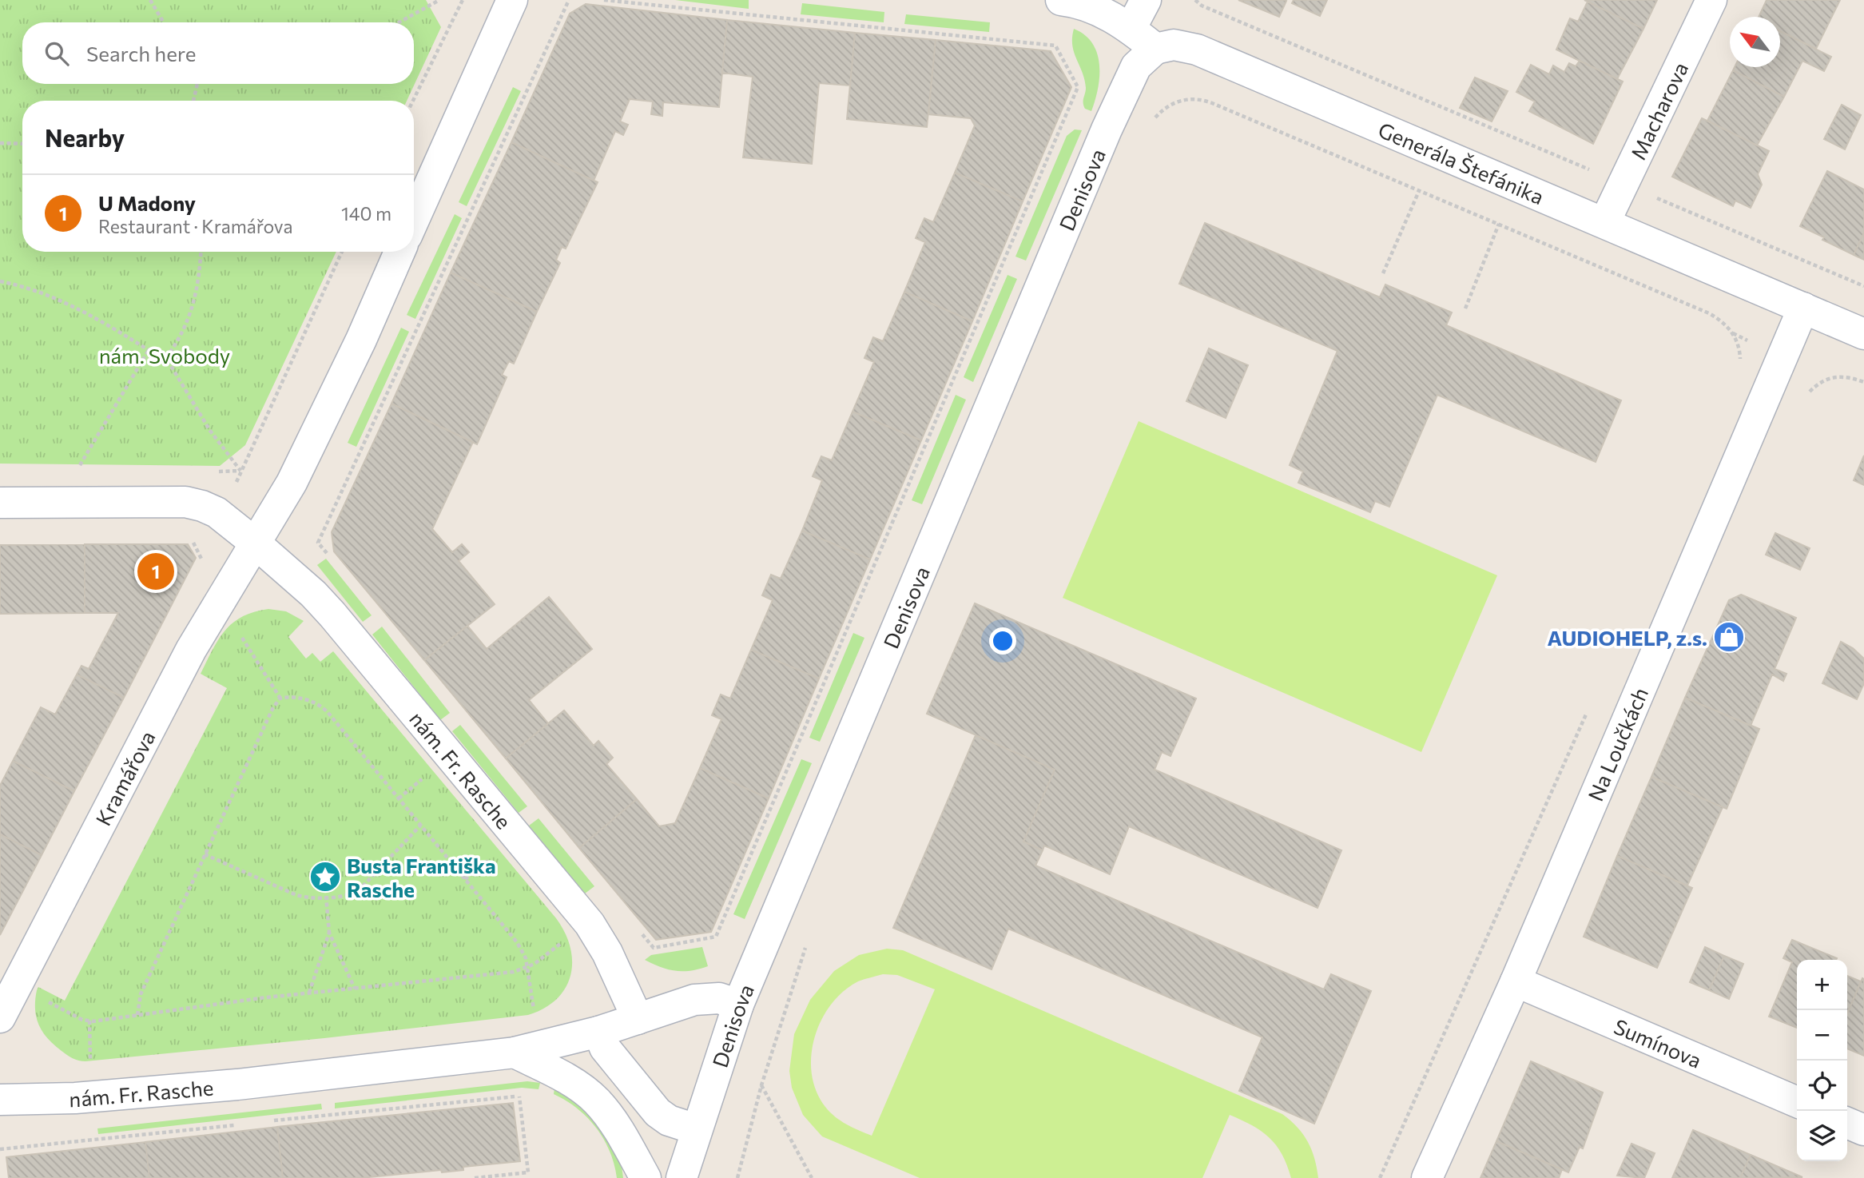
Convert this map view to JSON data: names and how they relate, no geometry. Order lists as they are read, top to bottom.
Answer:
{
  "streets": {
    "street": [
      "Macharova",
      "Generála Štefánika",
      "Denisova",
      "Na Loučkách",
      "nám. Fr. Rasche",
      "Kramářova",
      "Sumínova"
    ]
  },
  "crossings": [
    ["Macharova", "Generála Štefánika"],
    ["Generála Štefánika", "Denisova"],
    ["Generála Štefánika", "Na Loučkách"],
    ["Denisova", "nám. Fr. Rasche"],
    ["Na Loučkách", "Sumínova"],
    ["nám. Fr. Rasche", "Kramářova"]
  ],
  "parks": ["nám. Svobody"],
  "places": {
    "shop": ["AUDIOHELP, z.s."],
    "place": ["Busta Františka Rasche"]
  },
  "north": "top left",
  "page": {
    "search": "Search here",
    "heading": "Nearby",
    "list": [
      {
        "mark": "1",
        "name": "U Madony",
        "note": "Restaurant · Kramářova",
        "value": "140 m"
      }
    ],
    "pins": "1",
    "map_buttons": ["+", "−"]
  }
}
